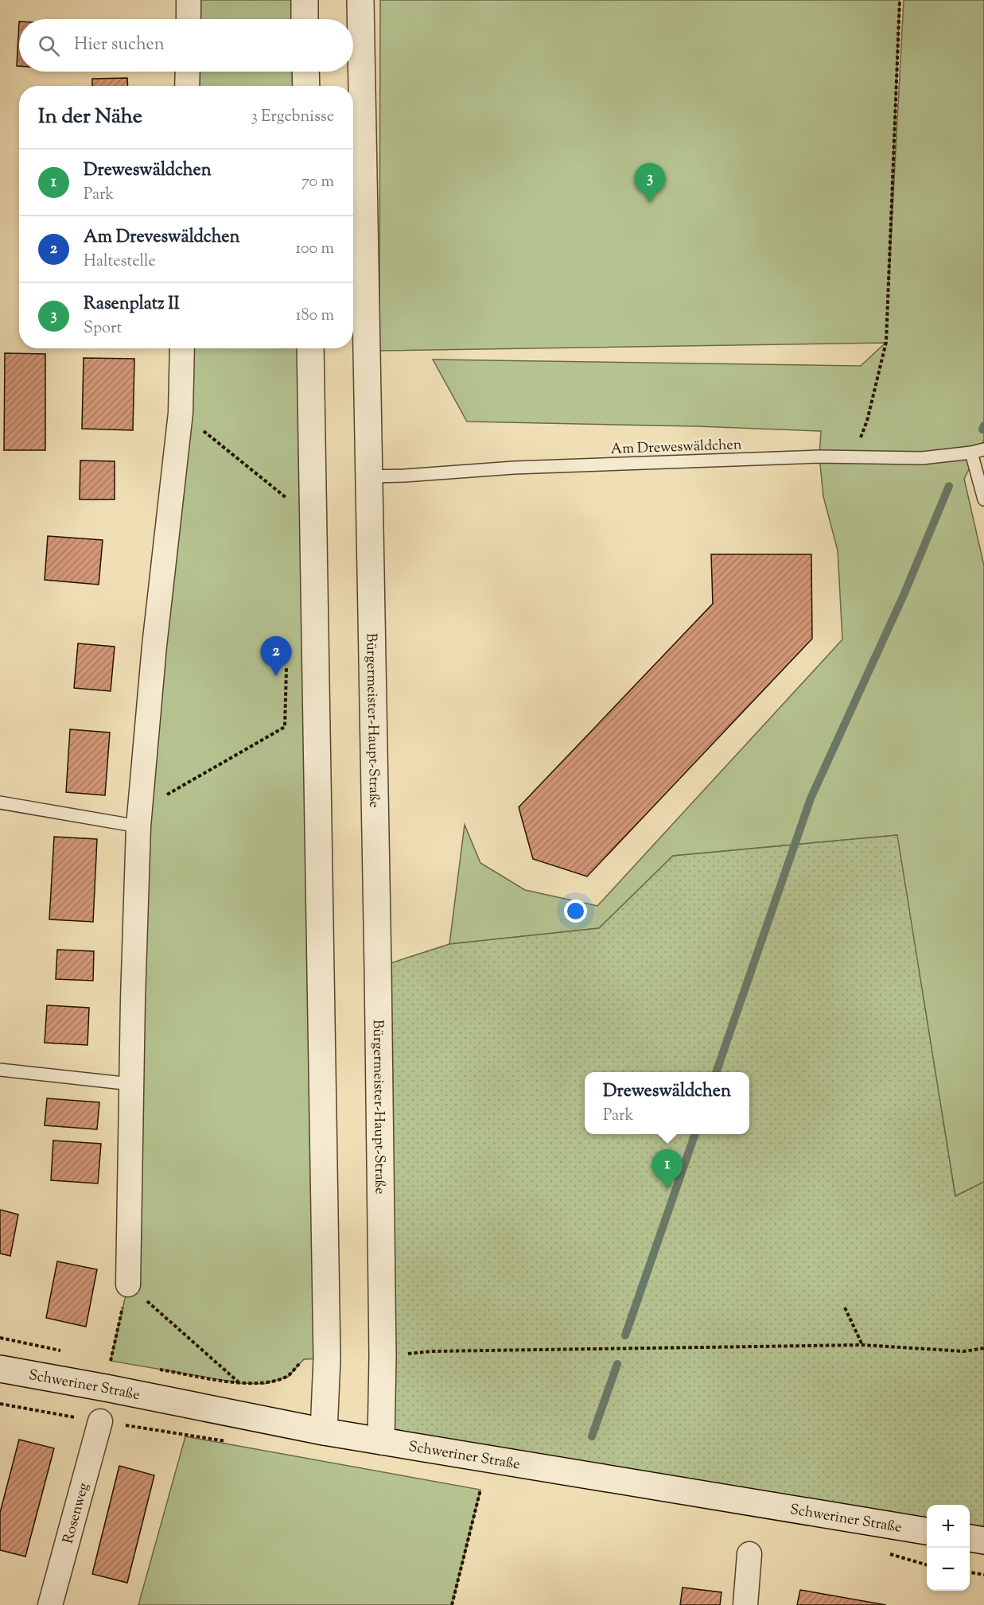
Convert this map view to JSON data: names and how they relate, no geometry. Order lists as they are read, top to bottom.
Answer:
{
  "streets": {
    "street": ["Bürgermeister-Haupt-Straße", "Schweriner Straße", "Rosenweg"],
    "lane": ["Am Dreweswäldchen"]
  },
  "crossings": [
    ["Am Dreweswäldchen", "Bürgermeister-Haupt-Straße"],
    ["Bürgermeister-Haupt-Straße", "Schweriner Straße"]
  ],
  "page": {
    "search": "Hier suchen",
    "heading": ["In der Nähe", "3 Ergebnisse"],
    "list": [
      {
        "mark": "1",
        "name": "Dreweswäldchen",
        "note": "Park",
        "value": "70 m"
      },
      {
        "mark": "2",
        "name": "Am Dreveswäldchen",
        "note": "Haltestelle",
        "value": "100 m"
      },
      {
        "mark": "3",
        "name": "Rasenplatz II",
        "note": "Sport",
        "value": "180 m"
      }
    ],
    "pins": ["3", "2", "1"],
    "popup": ["Dreweswäldchen", "Park"],
    "map_buttons": ["+", "−"]
  }
}
